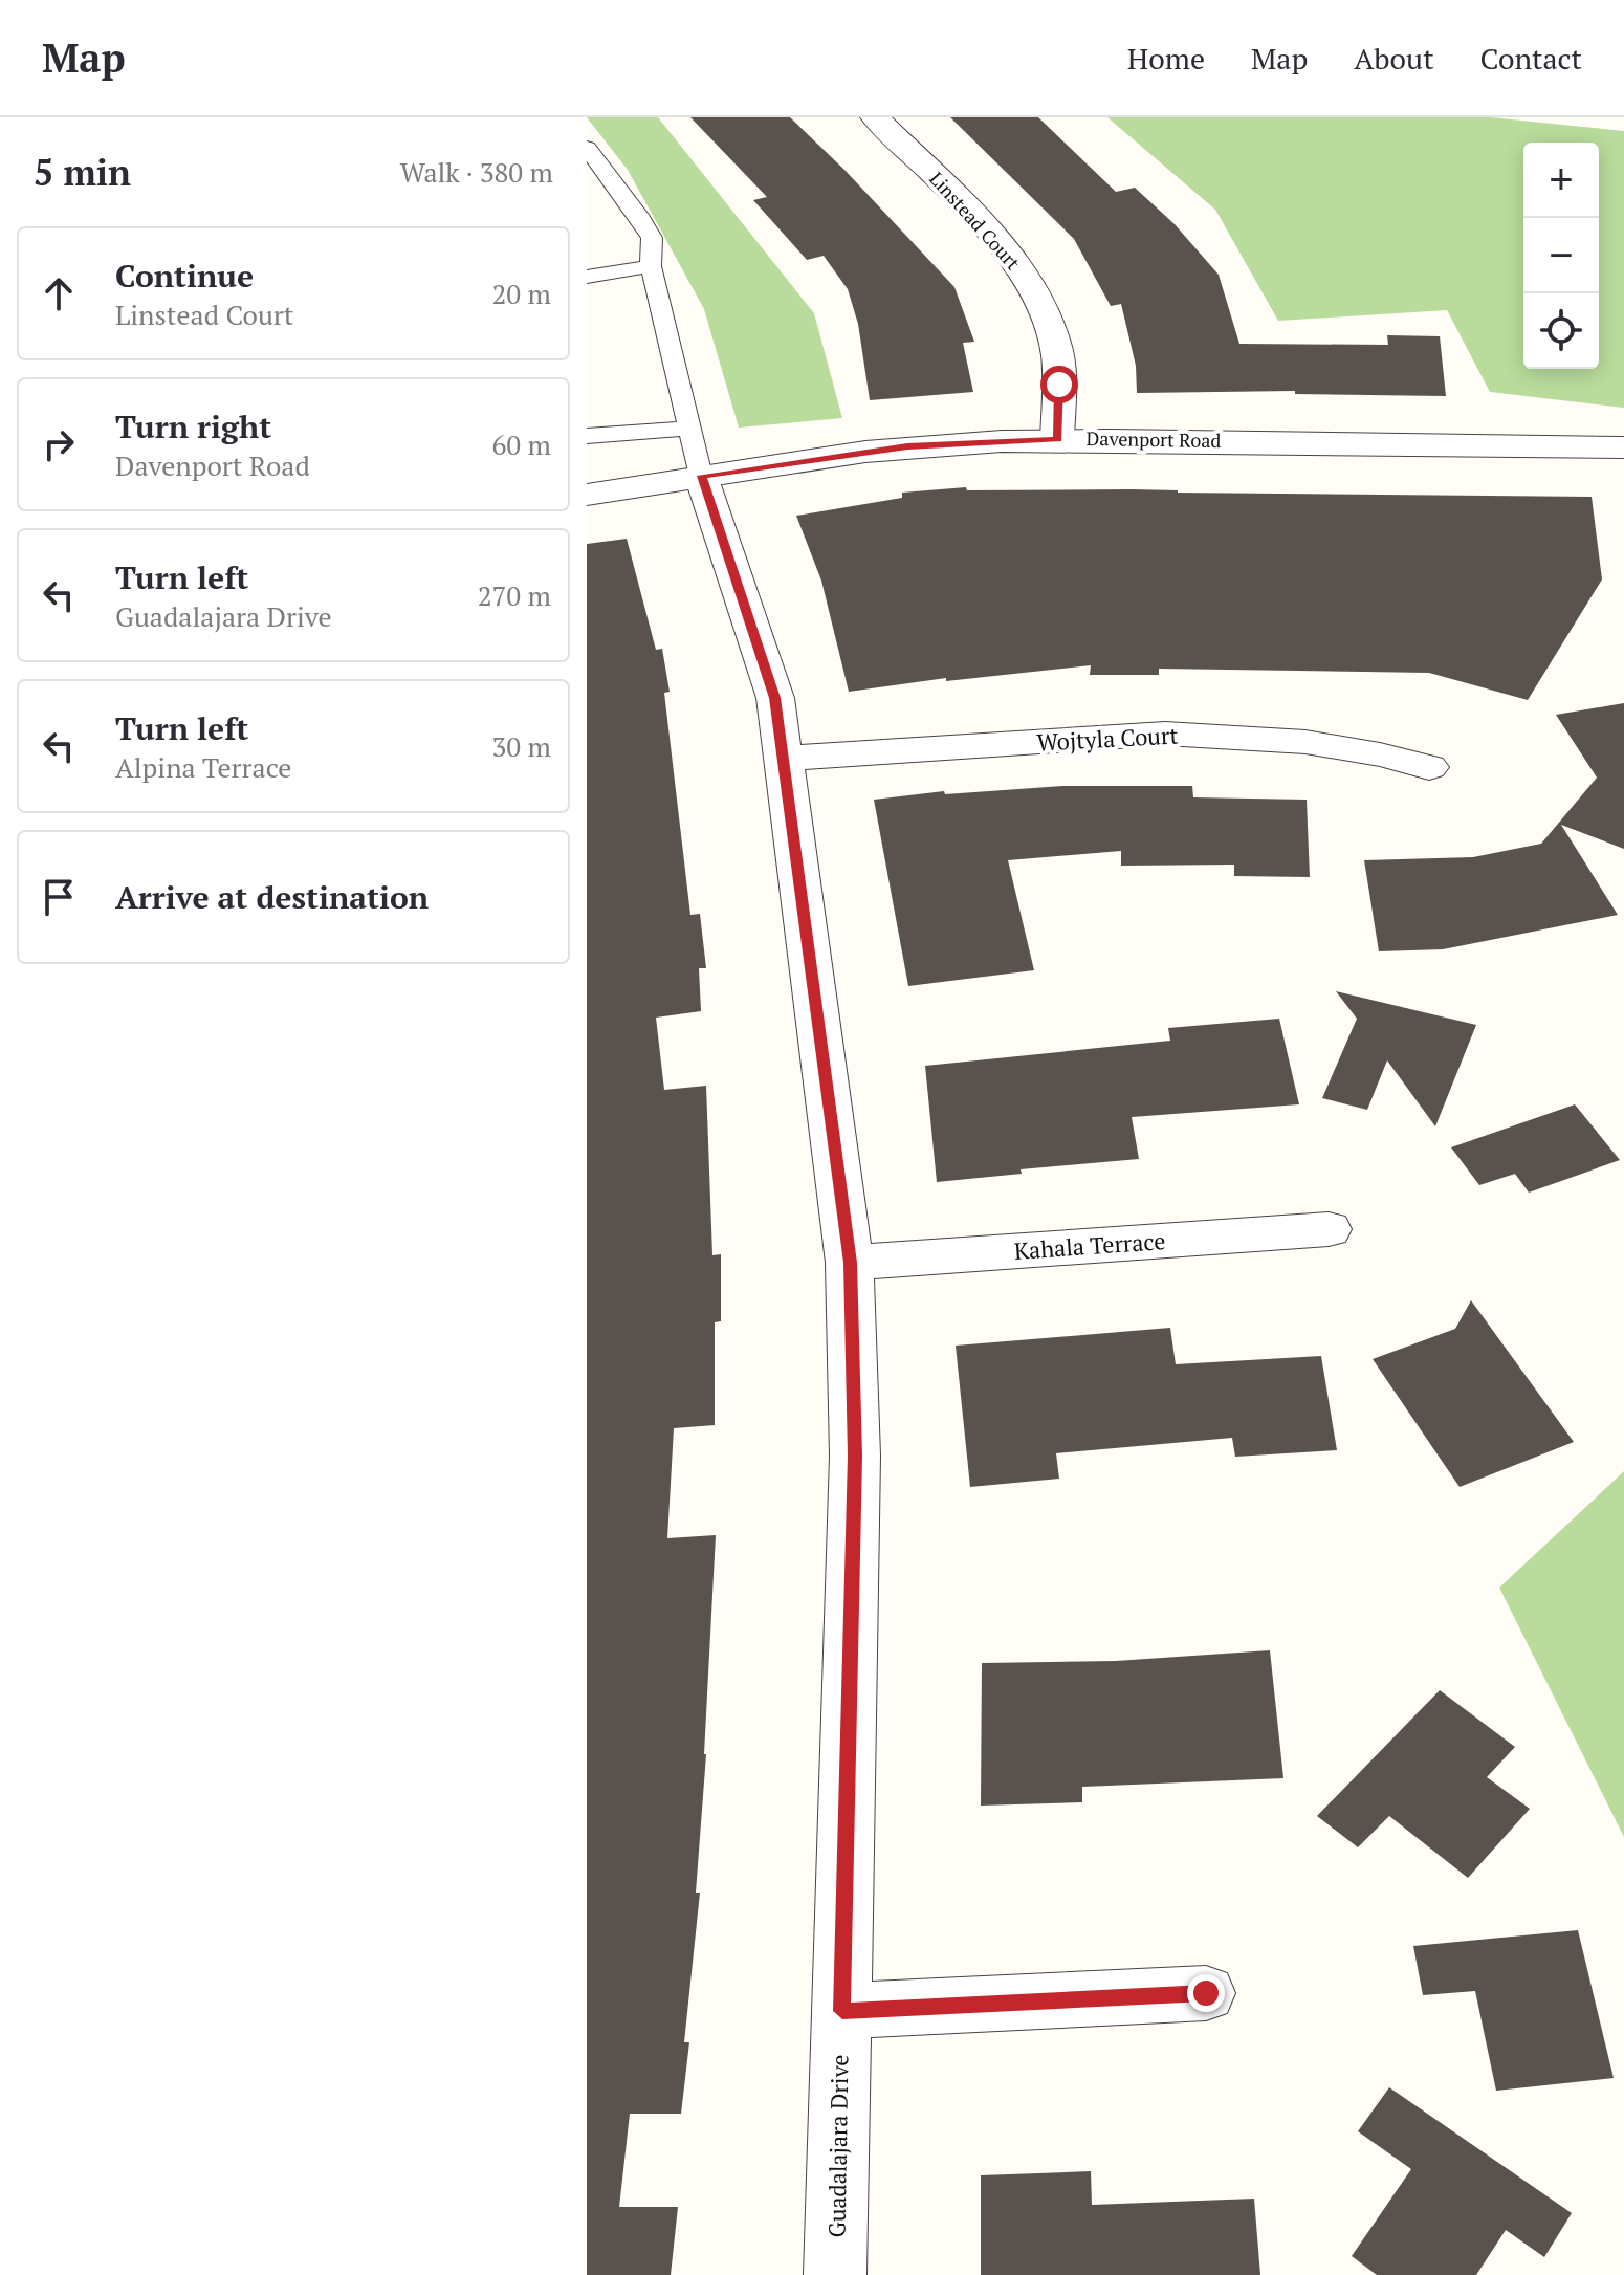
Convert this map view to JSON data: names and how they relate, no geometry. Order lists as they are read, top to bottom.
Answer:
{
  "streets": {
    "street": [
      "Linstead Court",
      "Davenport Road",
      "Wojtyla Court",
      "Kahala Terrace",
      "Guadalajara Drive"
    ]
  },
  "crossings": [
    ["Linstead Court", "Davenport Road"],
    ["Davenport Road", "Guadalajara Drive"],
    ["Wojtyla Court", "Guadalajara Drive"],
    ["Kahala Terrace", "Guadalajara Drive"]
  ],
  "page": {
    "header": "Map",
    "nav": [
      "Home",
      "Map",
      "About",
      "Contact"
    ],
    "heading": ["5 min", "Walk · 380 m"],
    "map_buttons": ["+", "−"],
    "list": [
      ["Continue", "Linstead Court", "20 m"],
      ["Turn right", "Davenport Road", "60 m"],
      ["Turn left", "Guadalajara Drive", "270 m"],
      ["Turn left", "Alpina Terrace", "30 m"],
      "Arrive at destination"
    ]
  }
}
